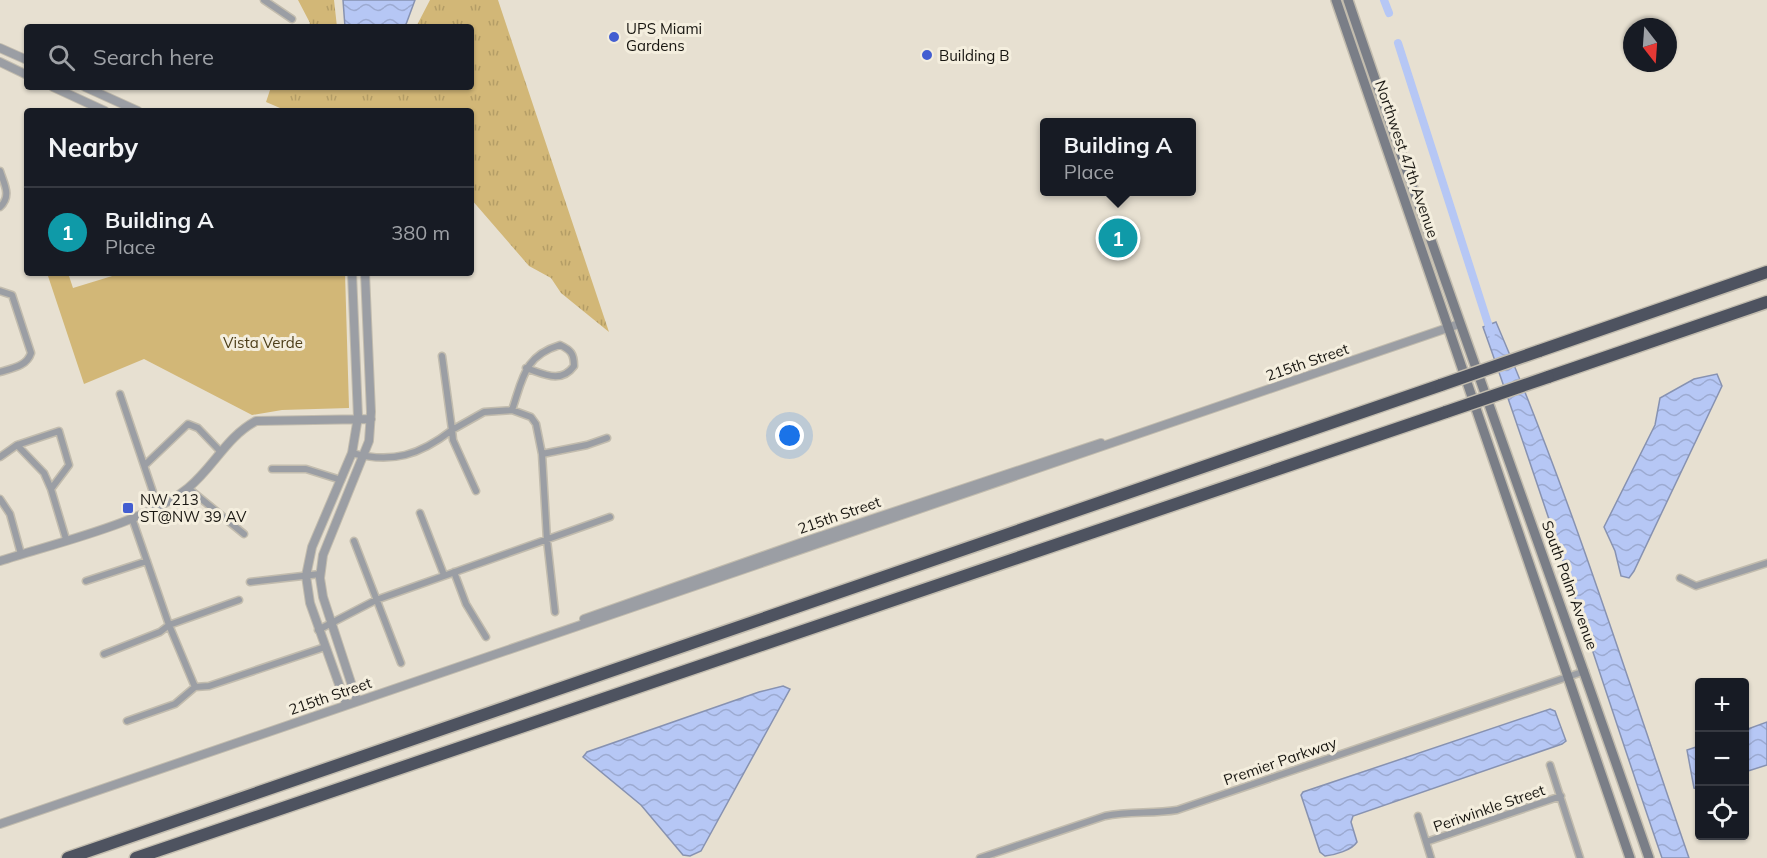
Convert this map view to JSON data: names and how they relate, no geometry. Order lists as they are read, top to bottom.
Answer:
{
  "streets": {
    "main road": ["Northwest 47th Avenue", "South Palm Avenue"],
    "street": ["215th Street", "Premier Parkway", "Periwinkle Street"]
  },
  "crossings": [
    ["Northwest 47th Avenue", "215th Street"],
    ["Northwest 47th Avenue", "South Palm Avenue"],
    ["215th Street", "South Palm Avenue"],
    ["South Palm Avenue", "Premier Parkway"]
  ],
  "parks": ["Vista Verde"],
  "places": {
    "other": ["UPS Miami Gardens", "Building B"],
    "transit": ["NW 213 ST@NW 39 AV"]
  },
  "north": "bottom",
  "page": {
    "search": "Search here",
    "heading": "Nearby",
    "popup": ["Building A", "Place"],
    "list": [
      {
        "mark": "1",
        "name": "Building A",
        "note": "Place",
        "value": "380 m"
      }
    ],
    "pins": "1",
    "map_buttons": ["+", "−"]
  }
}
